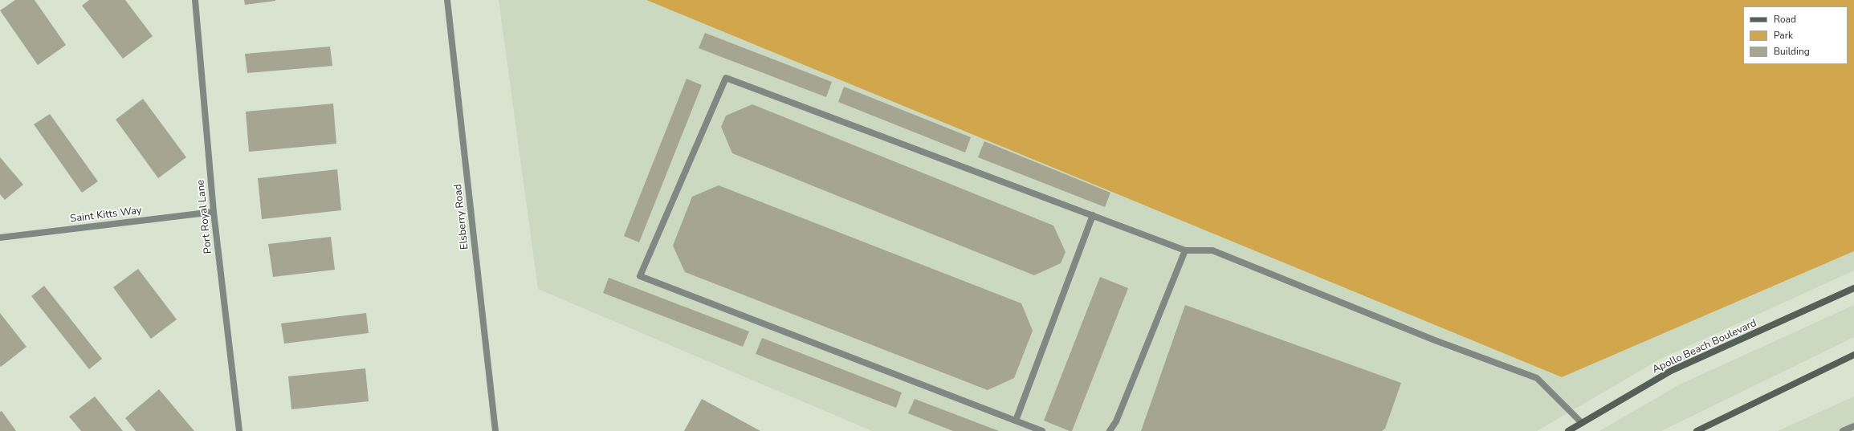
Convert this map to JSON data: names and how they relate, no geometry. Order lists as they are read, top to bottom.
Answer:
{
  "streets": {
    "main road": ["Apollo Beach Boulevard"],
    "street": ["Saint Kitts Way", "Port Royal Lane", "Elsberry Road"]
  },
  "crossings": [
    ["Saint Kitts Way", "Port Royal Lane"]
  ],
  "legend": ["Road", "Park", "Building"]
}
